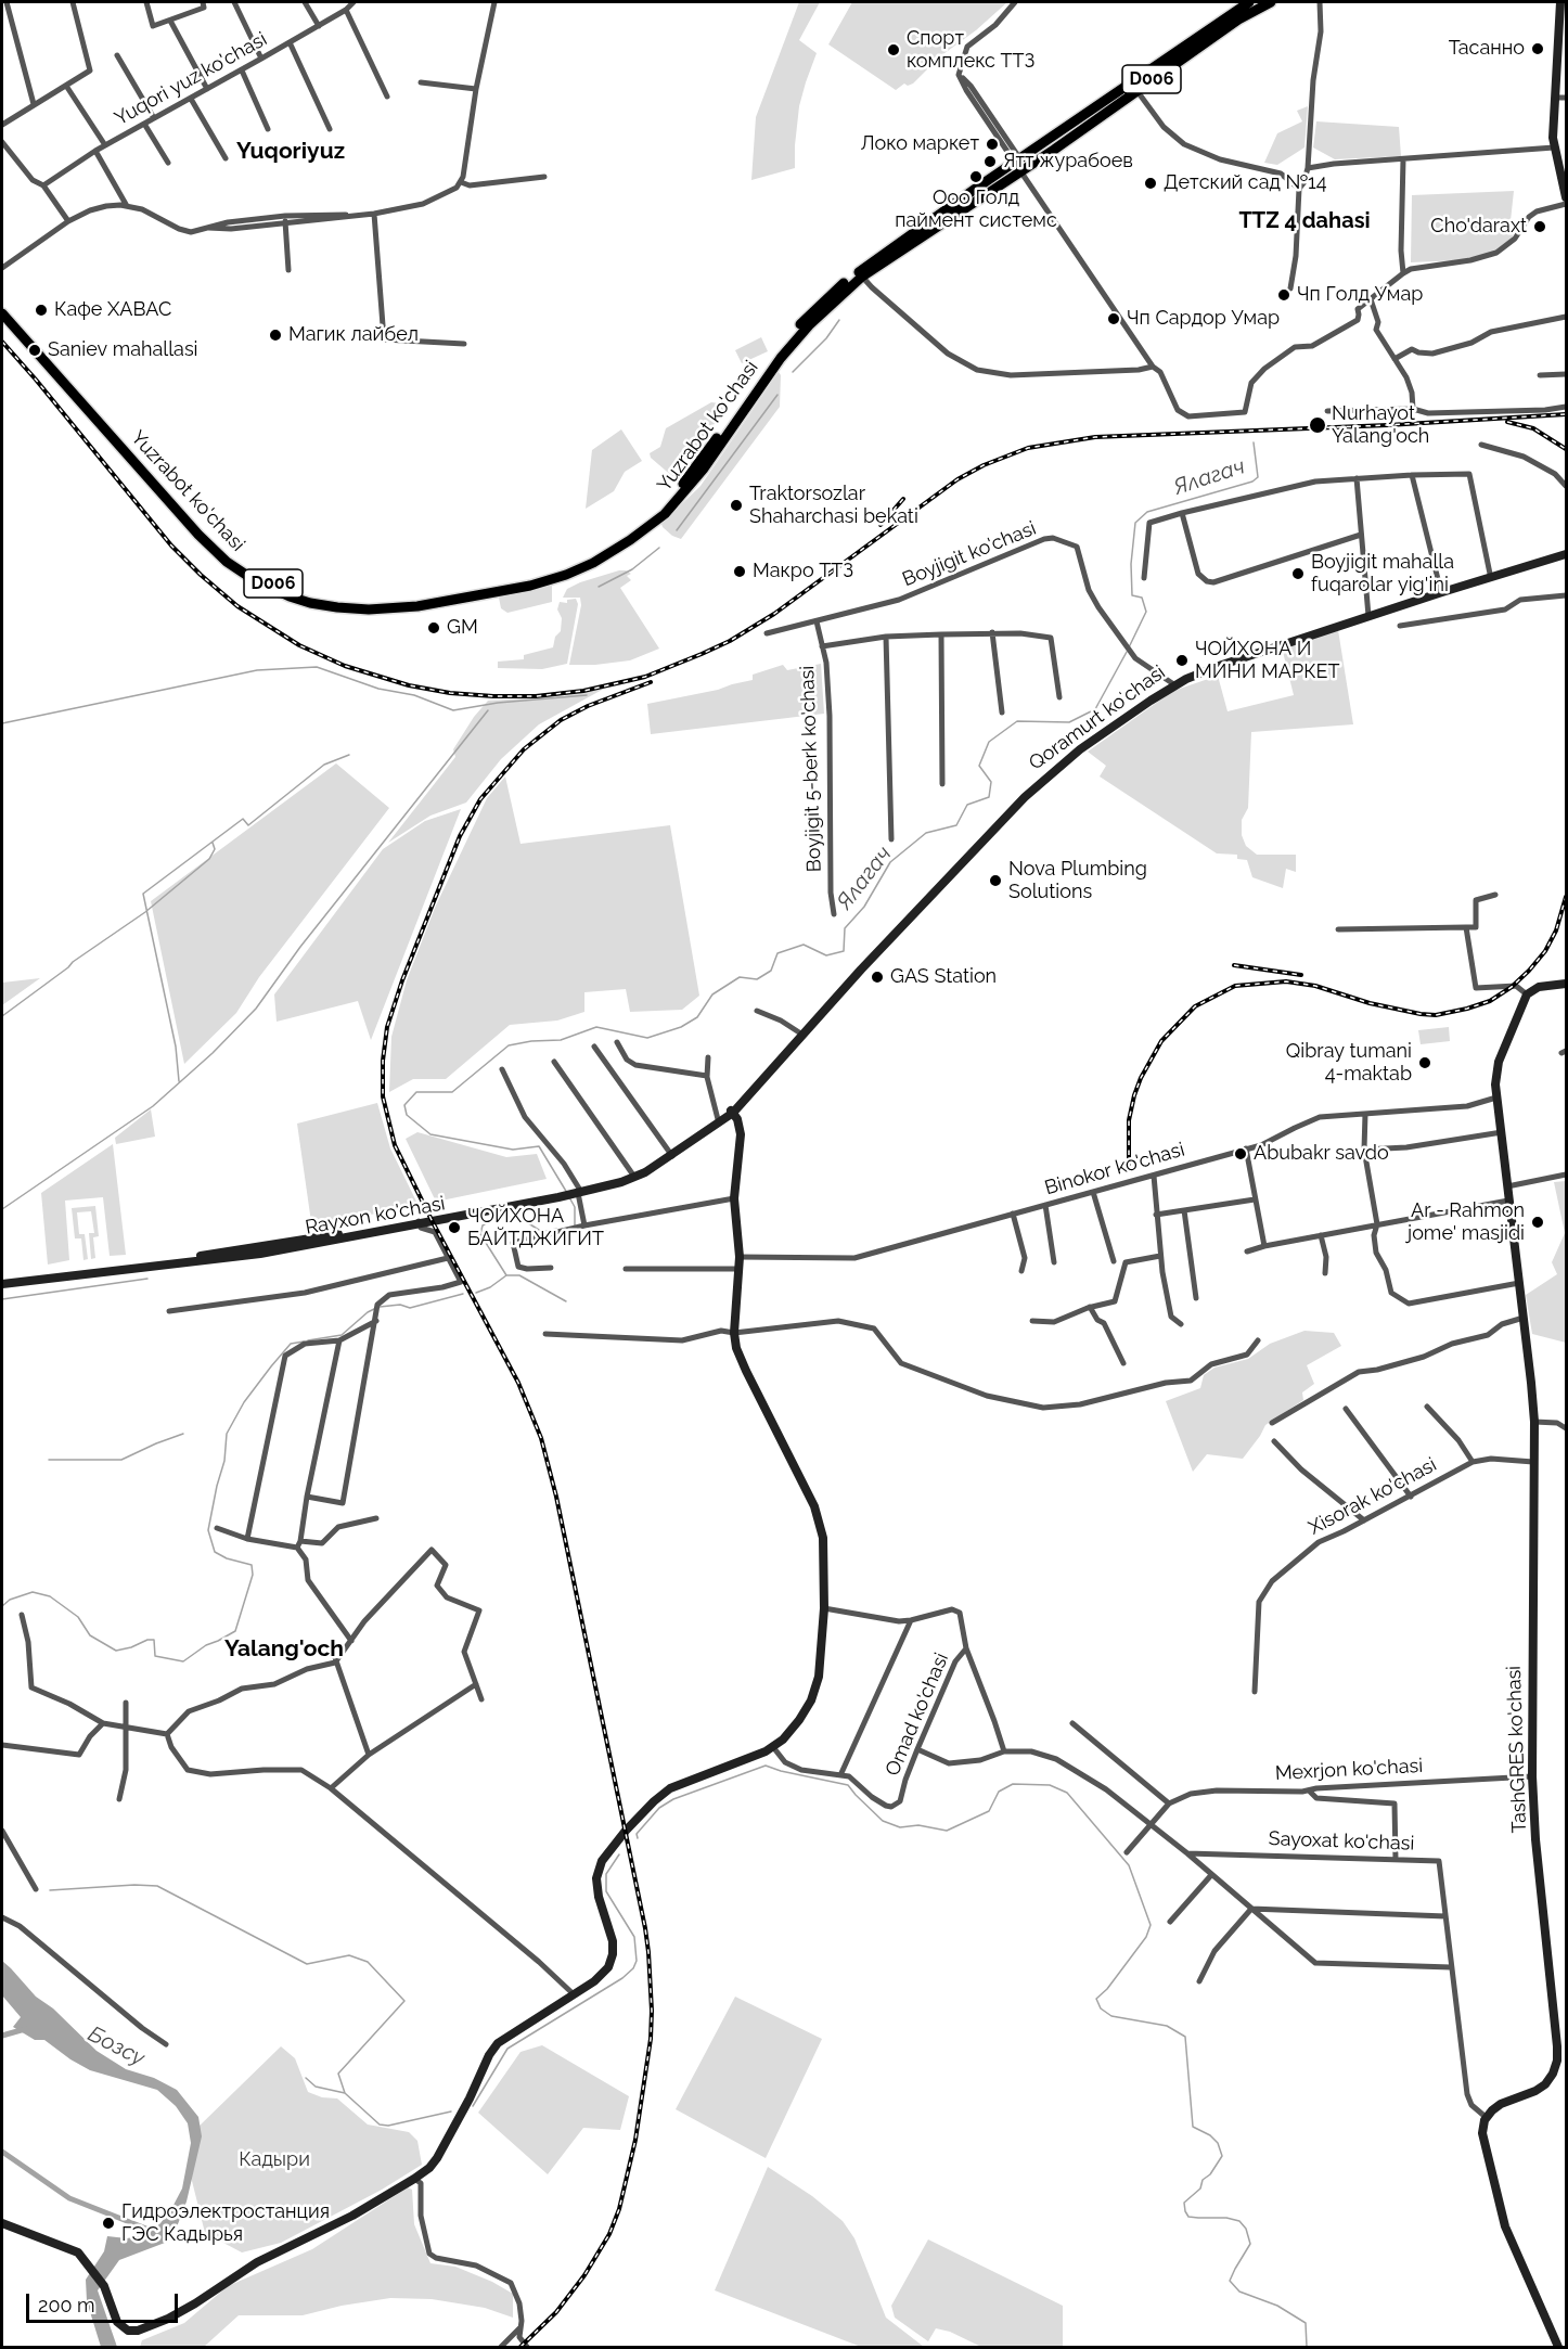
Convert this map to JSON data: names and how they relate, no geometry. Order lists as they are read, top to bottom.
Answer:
{
  "streets": {
    "main road": [
      "D006",
      "Yuzrabot ko'chasi",
      "Qoramurt koʻchasi",
      "Rayxon ko'chasi",
      "TashGRES ko'chasi"
    ],
    "street": [
      "Yuqori yuz ko'chasi",
      "Boyjigit ko'chasi",
      "Boyjigit 5-berk ko'chasi",
      "Binokor ko'chasi",
      "Xisorak ko'chasi",
      "Omad ko'chasi",
      "Mexrjon ko'chasi",
      "Sayoxat ko'chasi"
    ]
  },
  "crossings": [
    ["Boyjigit ko'chasi", "Qoramurt koʻchasi"],
    ["Boyjigit ko'chasi", "Boyjigit 5-berk ko'chasi"],
    ["Qoramurt koʻchasi", "Rayxon ko'chasi"],
    ["Binokor ko'chasi", "TashGRES ko'chasi"],
    ["Xisorak ko'chasi", "TashGRES ko'chasi"],
    ["TashGRES ko'chasi", "Mexrjon ko'chasi"],
    ["TashGRES ko'chasi", "Sayoxat ko'chasi"]
  ],
  "districts": ["Yuqoriyuz", "TTZ 4 dahasi", "Yalang'och"],
  "water": ["Ялагач", "Бозсу"],
  "parks": ["Кадыри"],
  "places": [
    "Тасанно",
    "Спорт комплекс ТТЗ",
    "Локо маркет",
    "Ятт журабоев",
    "Ооо Голд паймент системс",
    "Детский сад №14",
    "Cho'daraxt",
    "Чп Голд Умар",
    "Кафе ХАВАС",
    "Чп Сардор Умар",
    "Магик лайбел",
    "Saniev mahallasi",
    "Nurhayot Yalang'och",
    "Traktorsozlar Shaharchasi bekati",
    "Макро ТТЗ",
    "Boyjigit mahalla fuqarolar yig'ini",
    "GM",
    "ЧОЙХОНА И МИНИ МАРКЕТ",
    "Nova Plumbing Solutions",
    "GAS Station",
    "Qibray tumani 4-maktab",
    "Abubakr savdo",
    "Ar - Rahmon jome' masjidi",
    "ЧОЙХОНА БАЙТДЖИГИТ",
    "Гидроэлектростанция ГЭС Кадырья"
  ],
  "scale_bar": "200 m"
}
